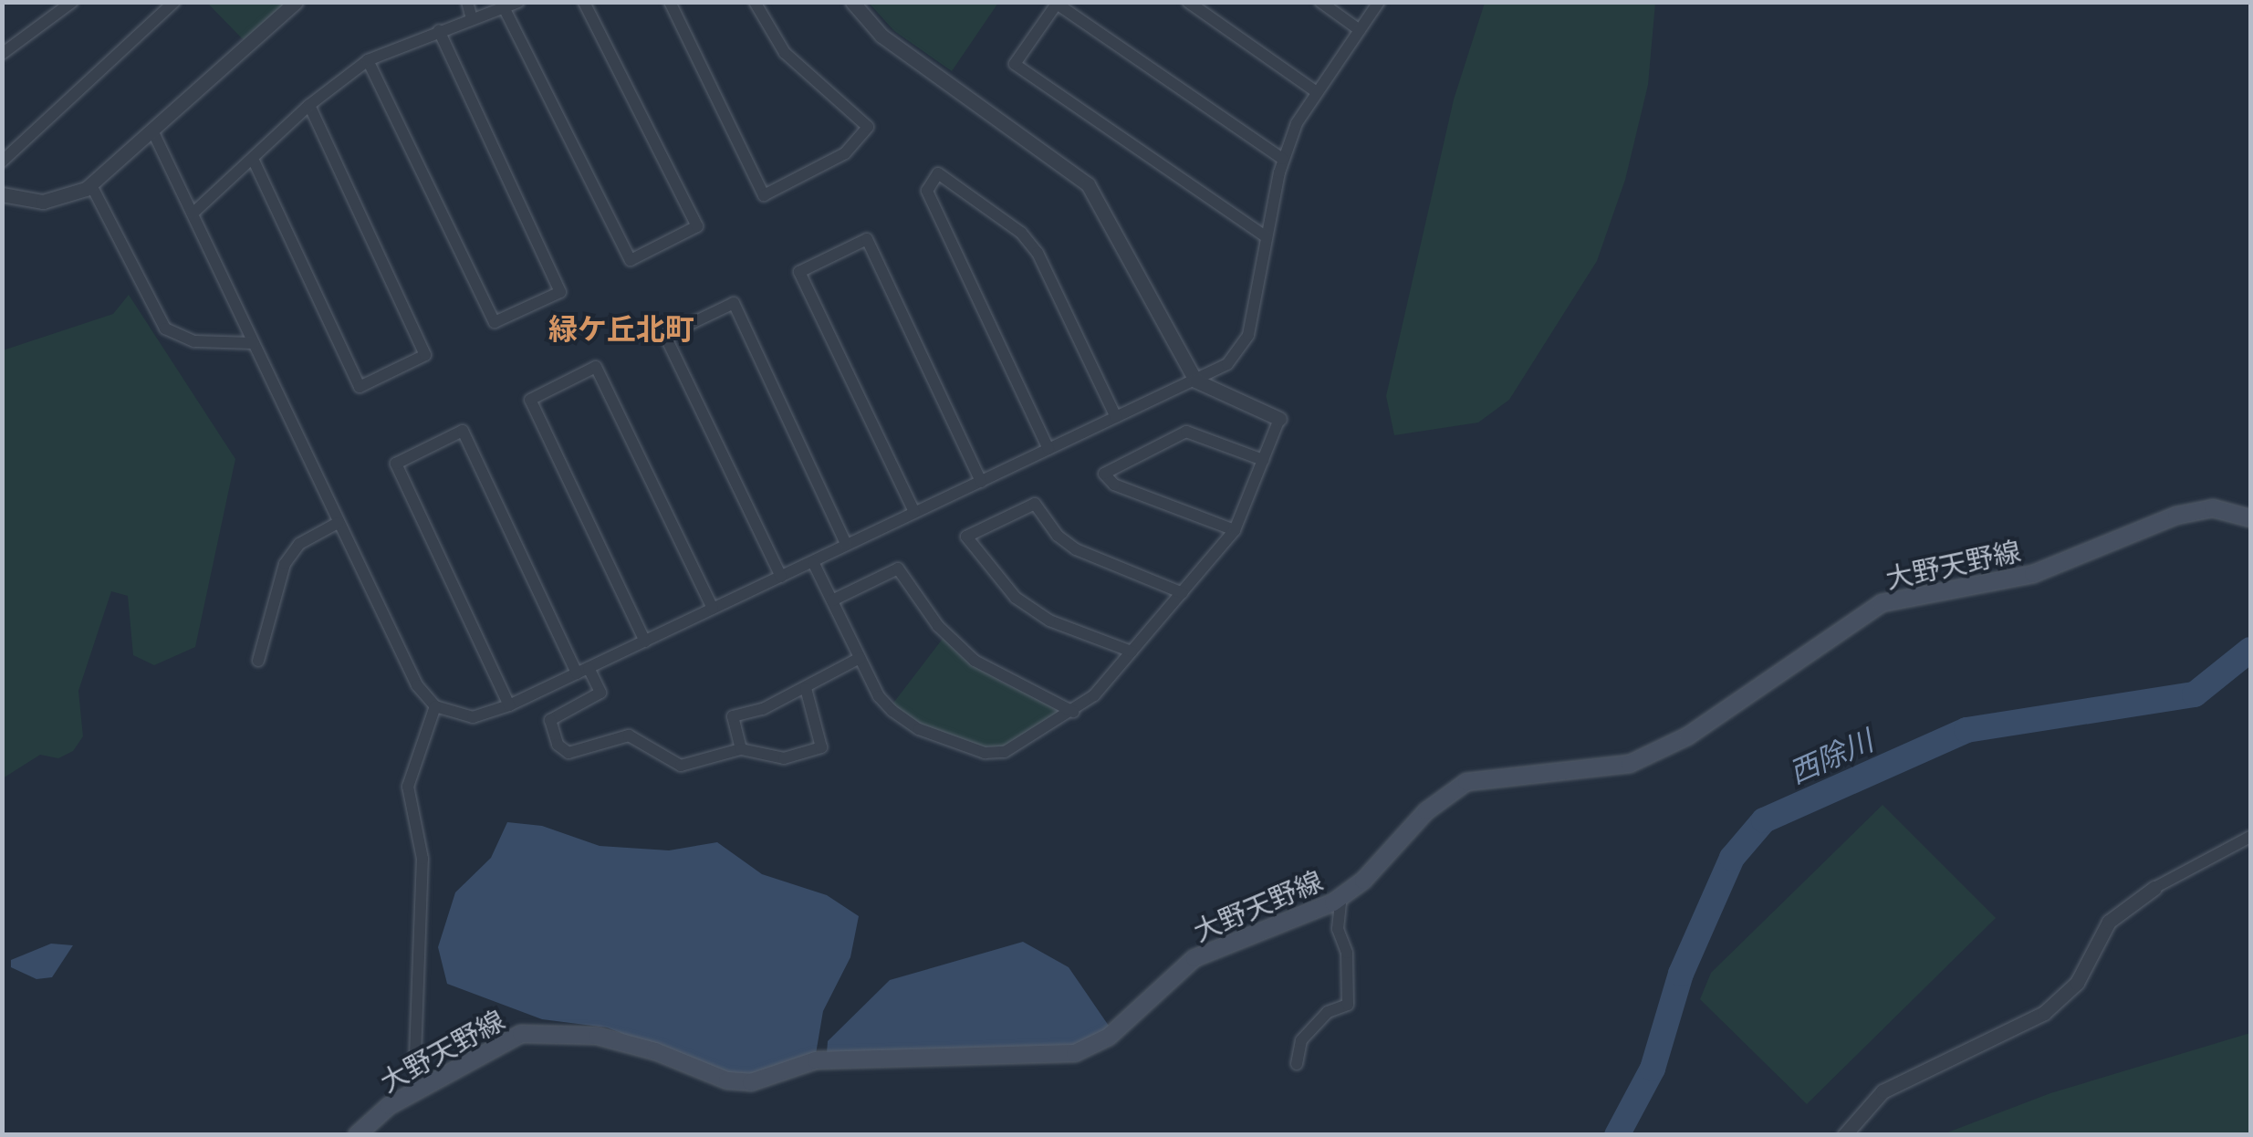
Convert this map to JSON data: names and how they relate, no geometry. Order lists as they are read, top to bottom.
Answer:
{
  "streets": {
    "main road": ["大野天野線"]
  },
  "districts": ["緑ケ丘北町"],
  "water": ["西除川"]
}
